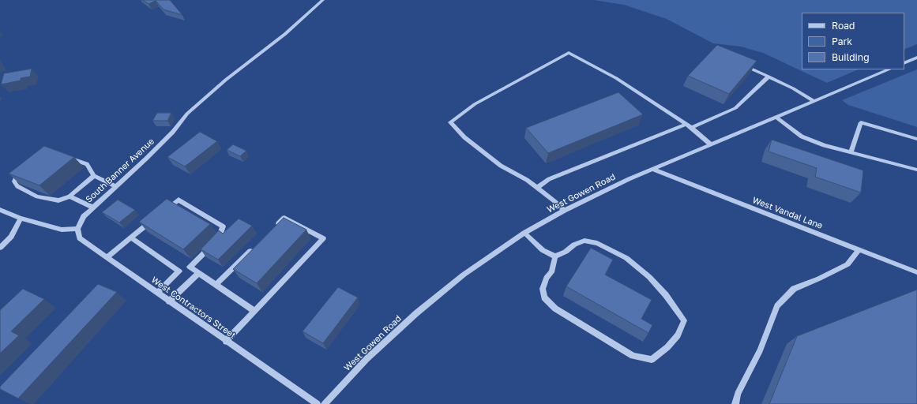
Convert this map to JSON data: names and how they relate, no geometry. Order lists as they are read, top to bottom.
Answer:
{
  "streets": {
    "street": [
      "South Banner Avenue",
      "West Gowen Road",
      "West Vandal Lane",
      "West Contractors Street"
    ]
  },
  "crossings": [
    ["South Banner Avenue", "West Contractors Street"],
    ["West Gowen Road", "West Vandal Lane"]
  ],
  "legend": ["Road", "Park", "Building"]
}
